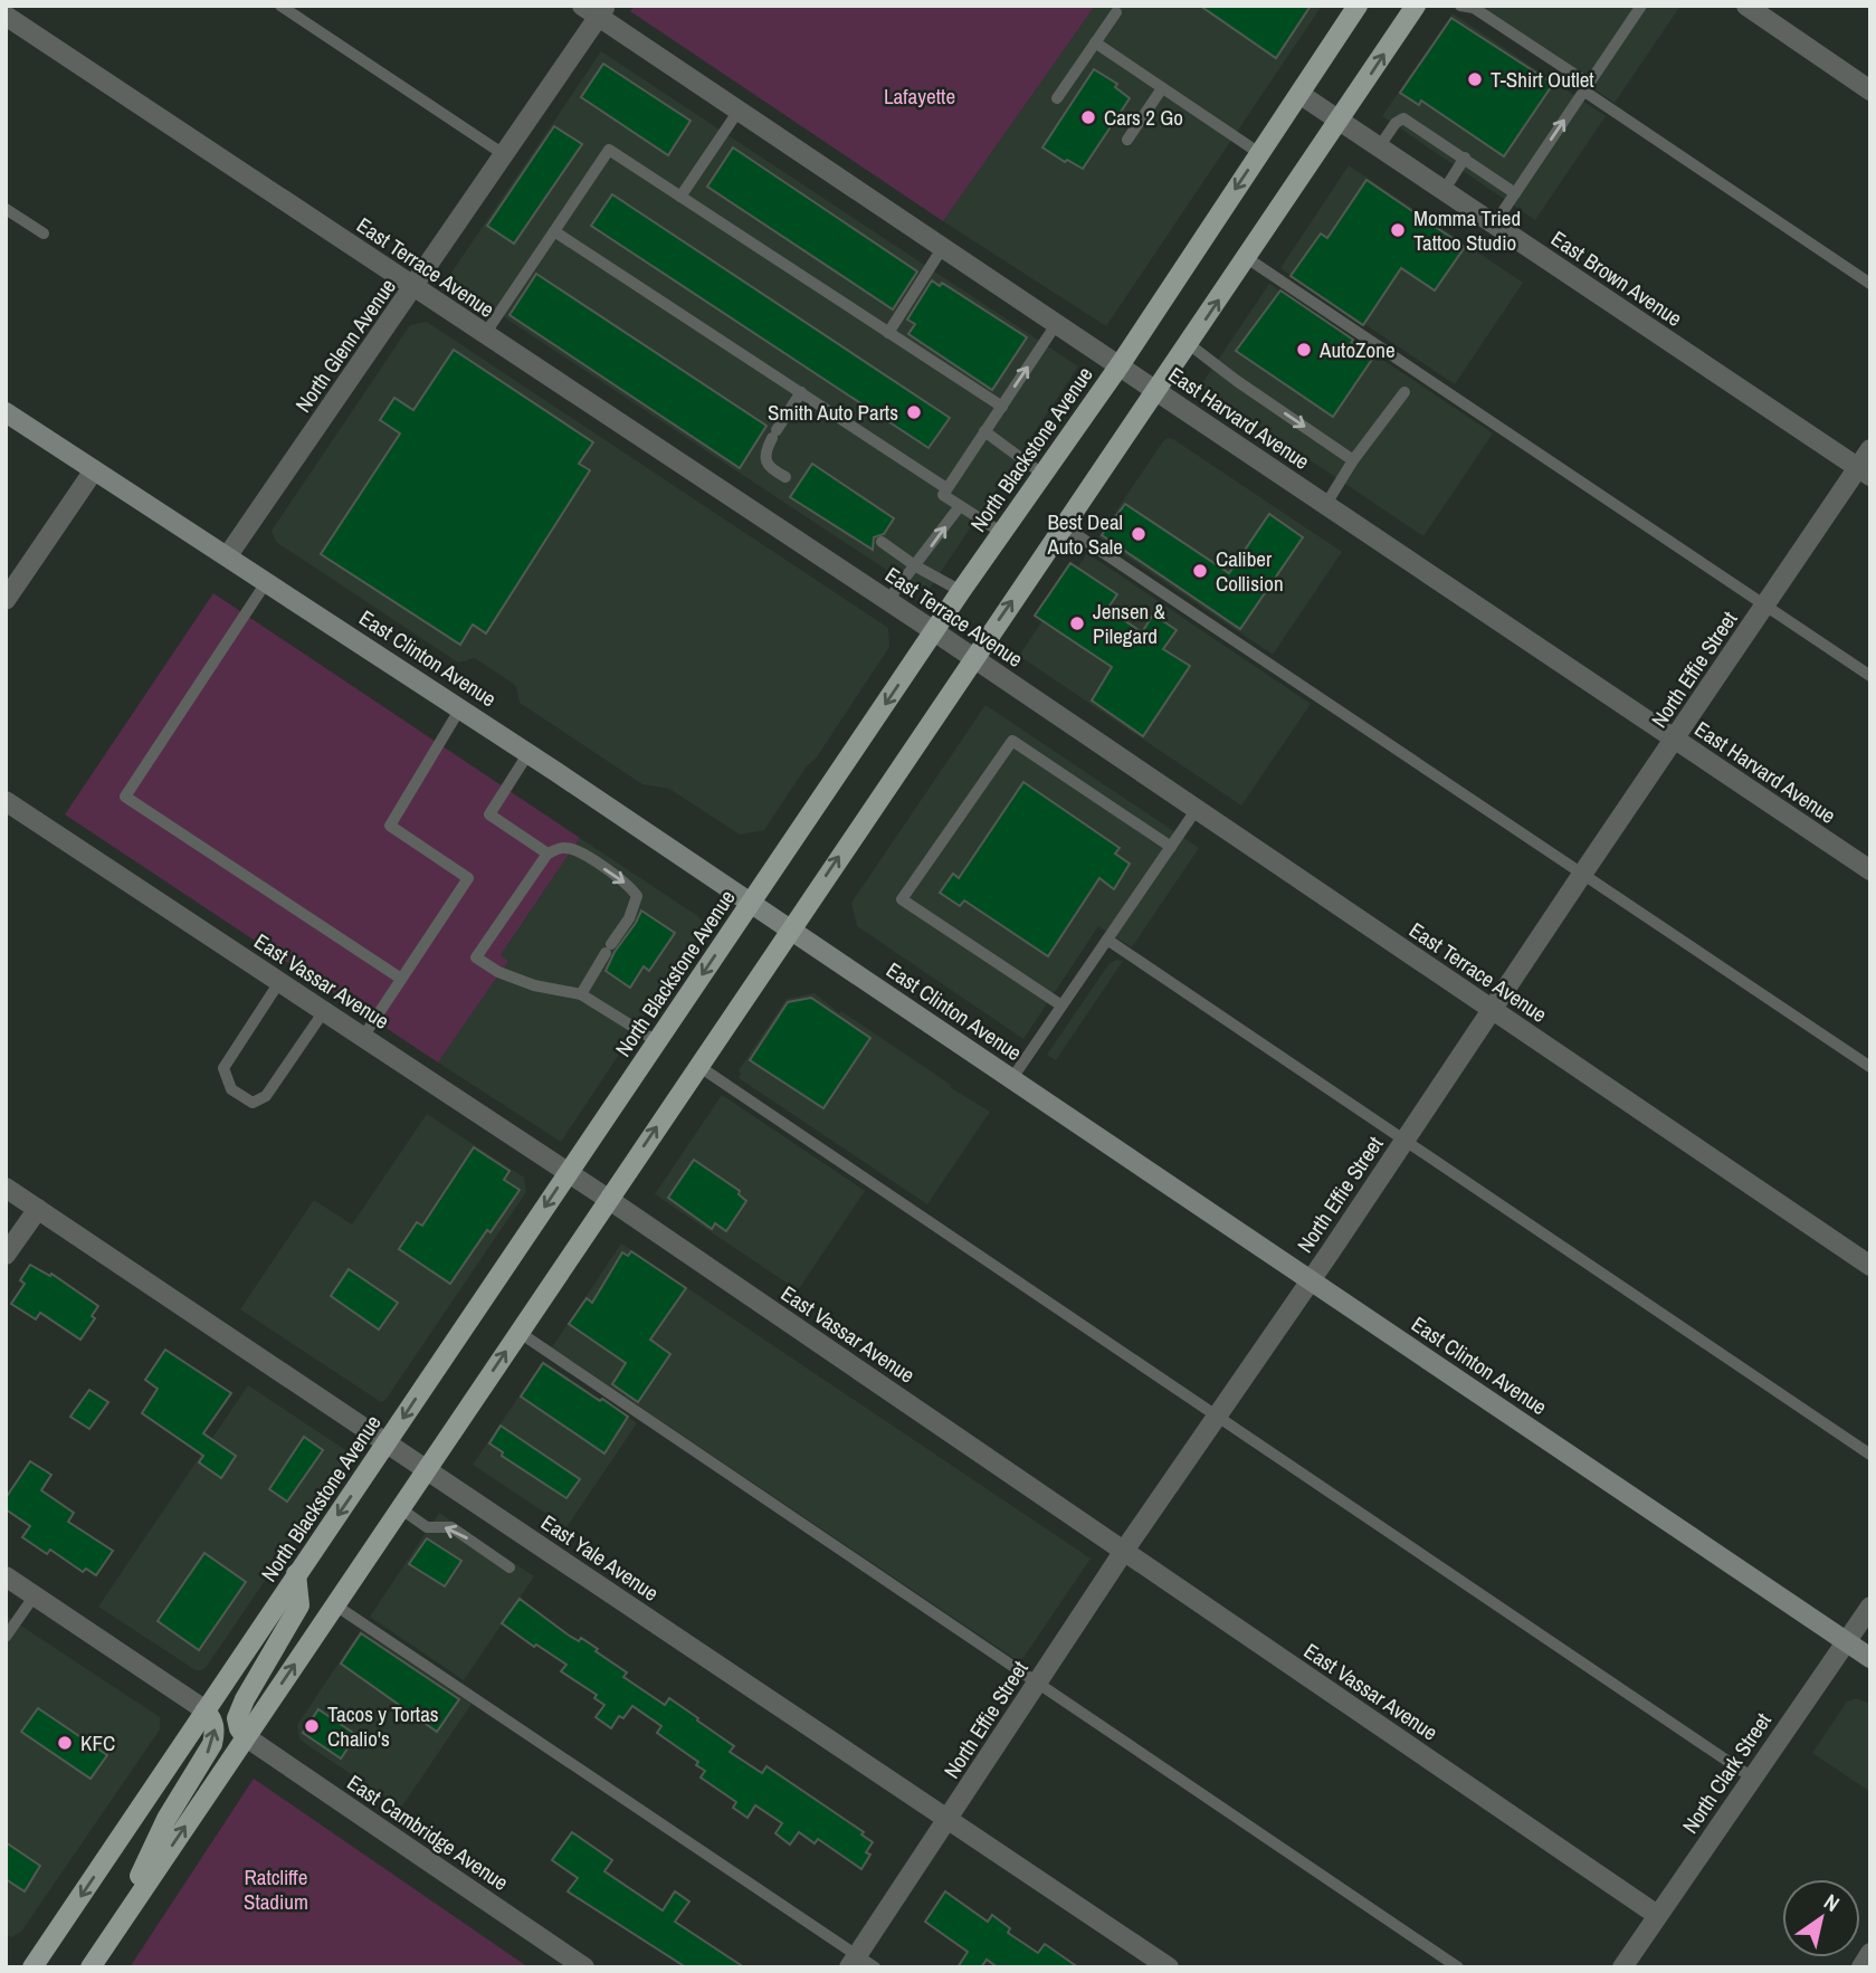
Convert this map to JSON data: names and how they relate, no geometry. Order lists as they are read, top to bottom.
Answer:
{
  "streets": {
    "main road": ["North Blackstone Avenue", "East Clinton Avenue"],
    "street": [
      "East Terrace Avenue",
      "East Brown Avenue",
      "North Glenn Avenue",
      "East Harvard Avenue",
      "North Effie Street",
      "East Vassar Avenue",
      "East Yale Avenue",
      "North Clark Street",
      "East Cambridge Avenue"
    ]
  },
  "crossings": [
    ["East Terrace Avenue", "North Glenn Avenue"],
    ["East Terrace Avenue", "North Blackstone Avenue"],
    ["East Terrace Avenue", "North Effie Street"],
    ["East Brown Avenue", "North Blackstone Avenue"],
    ["East Brown Avenue", "North Effie Street"],
    ["North Glenn Avenue", "East Harvard Avenue"],
    ["North Glenn Avenue", "East Clinton Avenue"],
    ["East Harvard Avenue", "North Blackstone Avenue"],
    ["East Harvard Avenue", "North Effie Street"],
    ["North Blackstone Avenue", "East Clinton Avenue"],
    ["North Blackstone Avenue", "East Vassar Avenue"],
    ["North Blackstone Avenue", "East Yale Avenue"],
    ["East Clinton Avenue", "North Effie Street"],
    ["East Clinton Avenue", "North Clark Street"],
    ["North Effie Street", "East Vassar Avenue"],
    ["North Effie Street", "East Yale Avenue"],
    ["East Vassar Avenue", "North Clark Street"]
  ],
  "parks": ["Lafayette", "Ratcliffe Stadium"],
  "places": [
    "T-Shirt Outlet",
    "Cars 2 Go",
    "Momma Tried Tattoo Studio",
    "AutoZone",
    "Smith Auto Parts",
    "Best Deal Auto Sale",
    "Caliber Collision",
    "Jensen & Pilegard",
    "Tacos y Tortas Chalio's",
    "KFC"
  ],
  "north": "top right"
}
